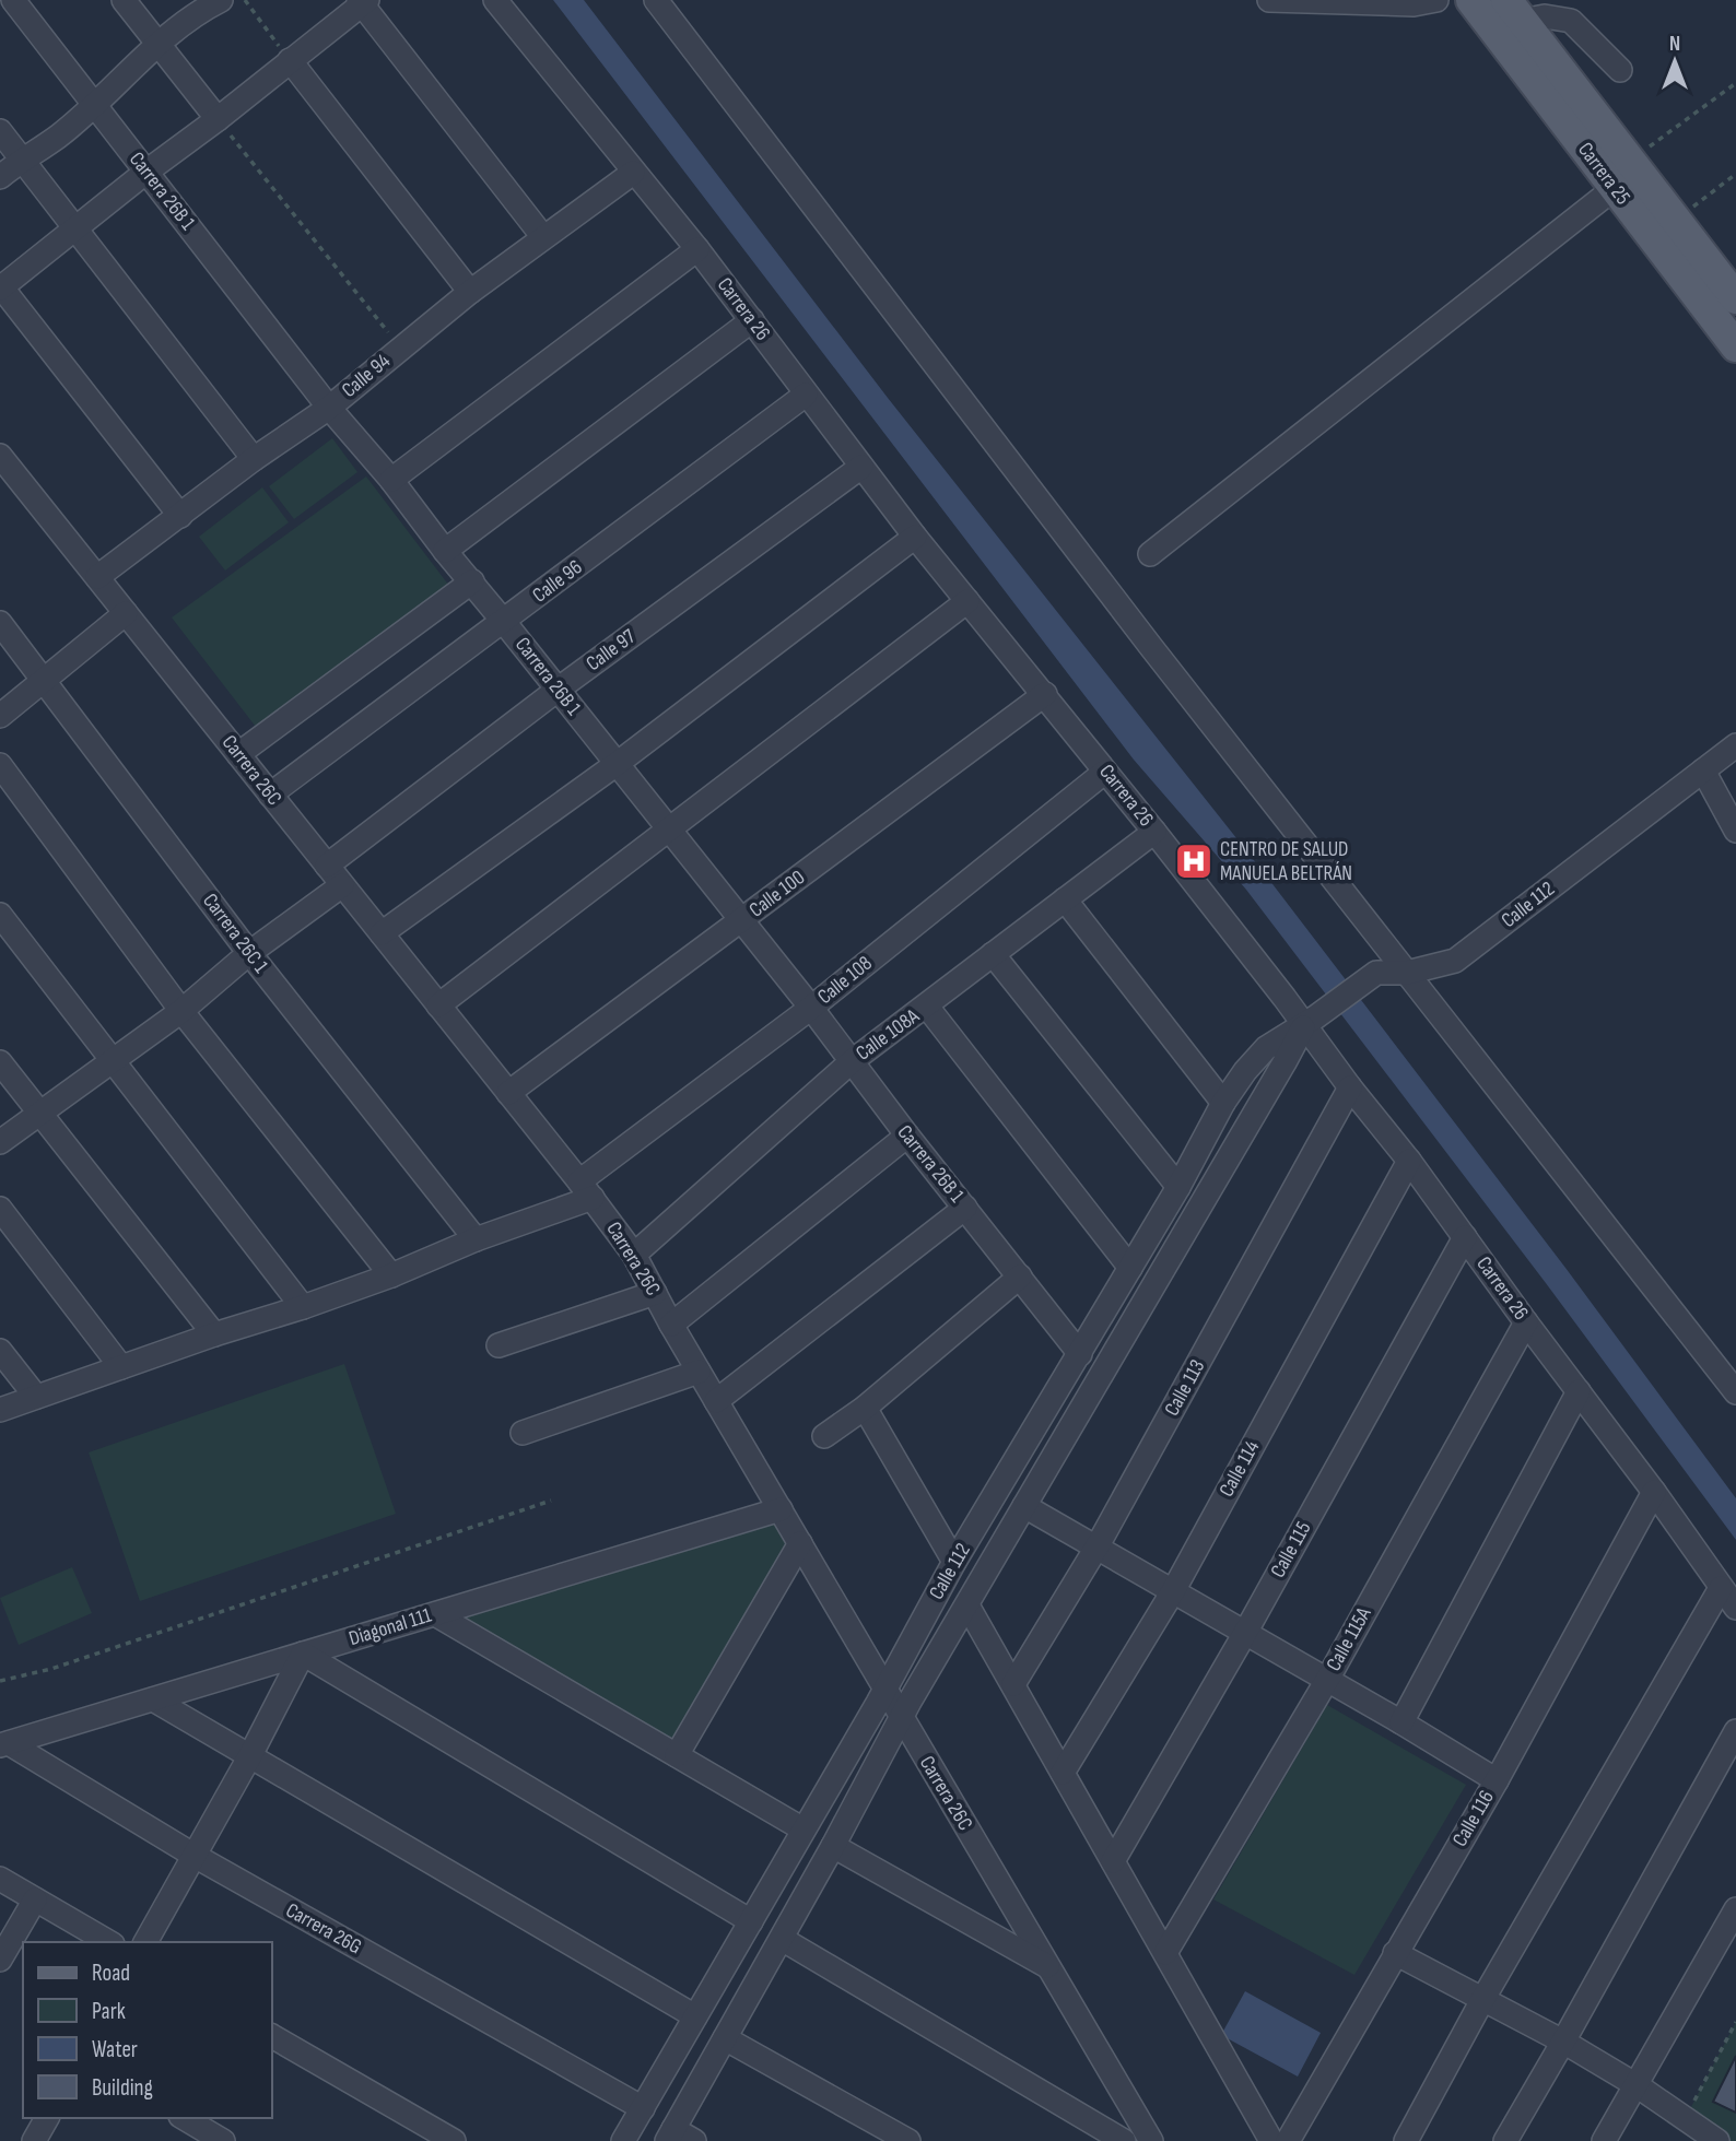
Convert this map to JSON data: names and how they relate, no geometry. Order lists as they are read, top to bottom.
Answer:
{
  "streets": {
    "main road": ["Carrera 25"],
    "street": [
      "Carrera 26B 1",
      "Carrera 26",
      "Calle 94",
      "Calle 96",
      "Calle 97",
      "Carrera 26C",
      "Calle 100",
      "Calle 112",
      "Carrera 26C 1",
      "Calle 108",
      "Calle 108A",
      "Calle 113",
      "Calle 114",
      "Calle 115",
      "Diagonal 111",
      "Calle 115A",
      "Calle 116",
      "Carrera 26G"
    ]
  },
  "crossings": [
    ["Carrera 26B 1", "Calle 94"],
    ["Carrera 26B 1", "Calle 96"],
    ["Carrera 26B 1", "Calle 97"],
    ["Carrera 26B 1", "Calle 100"],
    ["Carrera 26B 1", "Calle 112"],
    ["Carrera 26B 1", "Calle 108"],
    ["Carrera 26B 1", "Calle 108A"],
    ["Carrera 26", "Calle 94"],
    ["Carrera 26", "Calle 96"],
    ["Carrera 26", "Calle 97"],
    ["Carrera 26", "Calle 100"],
    ["Carrera 26", "Calle 112"],
    ["Carrera 26", "Calle 108"],
    ["Carrera 26", "Calle 108A"],
    ["Carrera 26", "Calle 113"],
    ["Carrera 26", "Calle 114"],
    ["Carrera 26", "Calle 115"],
    ["Carrera 26", "Calle 115A"],
    ["Carrera 26", "Calle 116"],
    ["Calle 94", "Carrera 26C"],
    ["Calle 96", "Carrera 26C"],
    ["Calle 97", "Carrera 26C"],
    ["Carrera 26C", "Calle 100"],
    ["Carrera 26C", "Calle 112"],
    ["Carrera 26C", "Calle 108"],
    ["Carrera 26C", "Calle 108A"],
    ["Carrera 26C", "Diagonal 111"],
    ["Calle 112", "Carrera 26G"],
    ["Carrera 26C 1", "Calle 108"],
    ["Diagonal 111", "Carrera 26G"]
  ],
  "places": {
    "hospital": ["CENTRO DE SALUD MANUELA BELTRÁN"]
  },
  "legend": [
    "Road",
    "Park",
    "Water",
    "Building"
  ],
  "north": "top"
}
